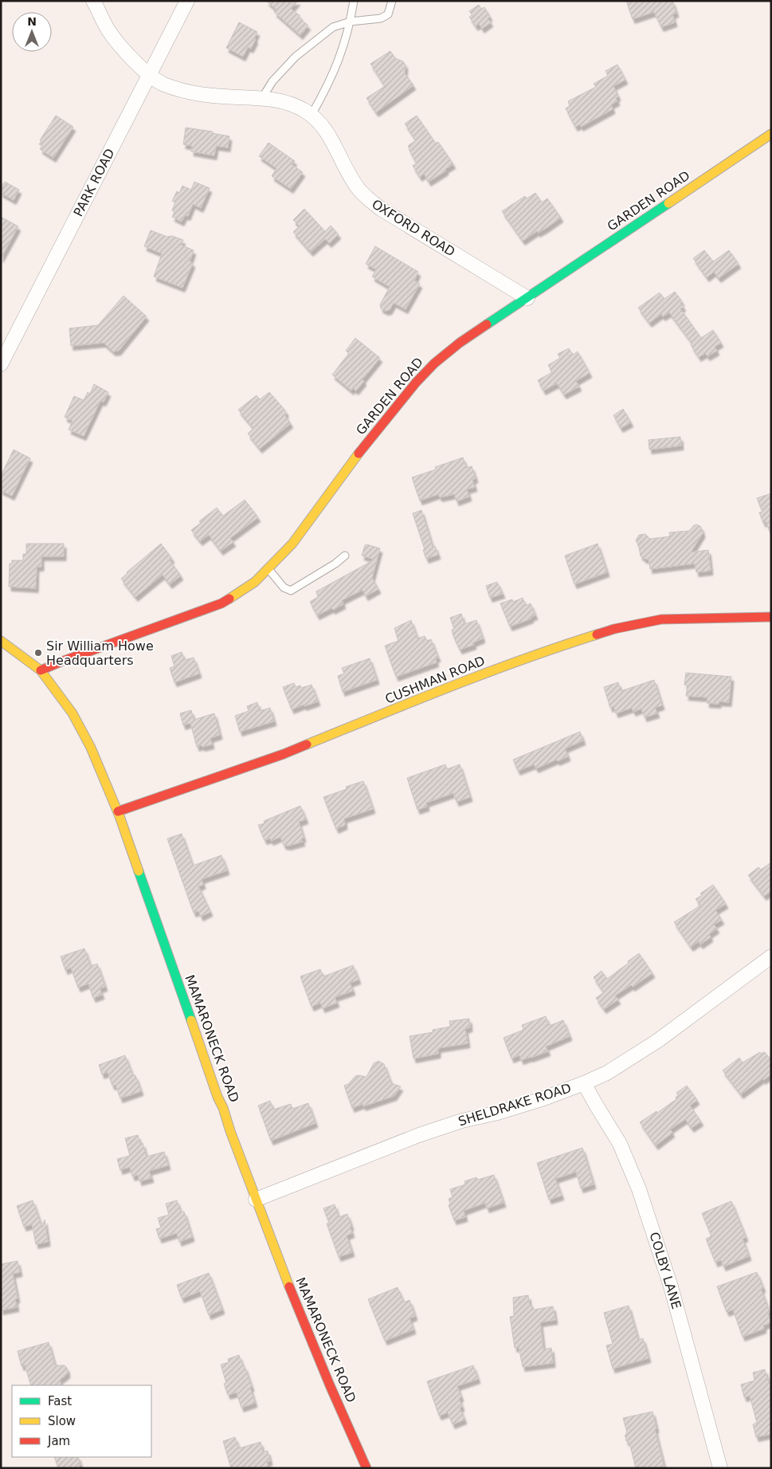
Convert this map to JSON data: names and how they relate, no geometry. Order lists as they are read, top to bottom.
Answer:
{
  "streets": {
    "street": [
      "PARK ROAD",
      "GARDEN ROAD",
      "OXFORD ROAD",
      "CUSHMAN ROAD",
      "MAMARONECK ROAD",
      "SHELDRAKE ROAD",
      "COLBY LANE"
    ]
  },
  "crossings": [
    ["PARK ROAD", "OXFORD ROAD"],
    ["GARDEN ROAD", "OXFORD ROAD"],
    ["GARDEN ROAD", "MAMARONECK ROAD"],
    ["CUSHMAN ROAD", "MAMARONECK ROAD"],
    ["MAMARONECK ROAD", "SHELDRAKE ROAD"],
    ["SHELDRAKE ROAD", "COLBY LANE"]
  ],
  "places": ["Sir William Howe Headquarters"],
  "legend": ["Fast", "Slow", "Jam"],
  "north": "top"
}
